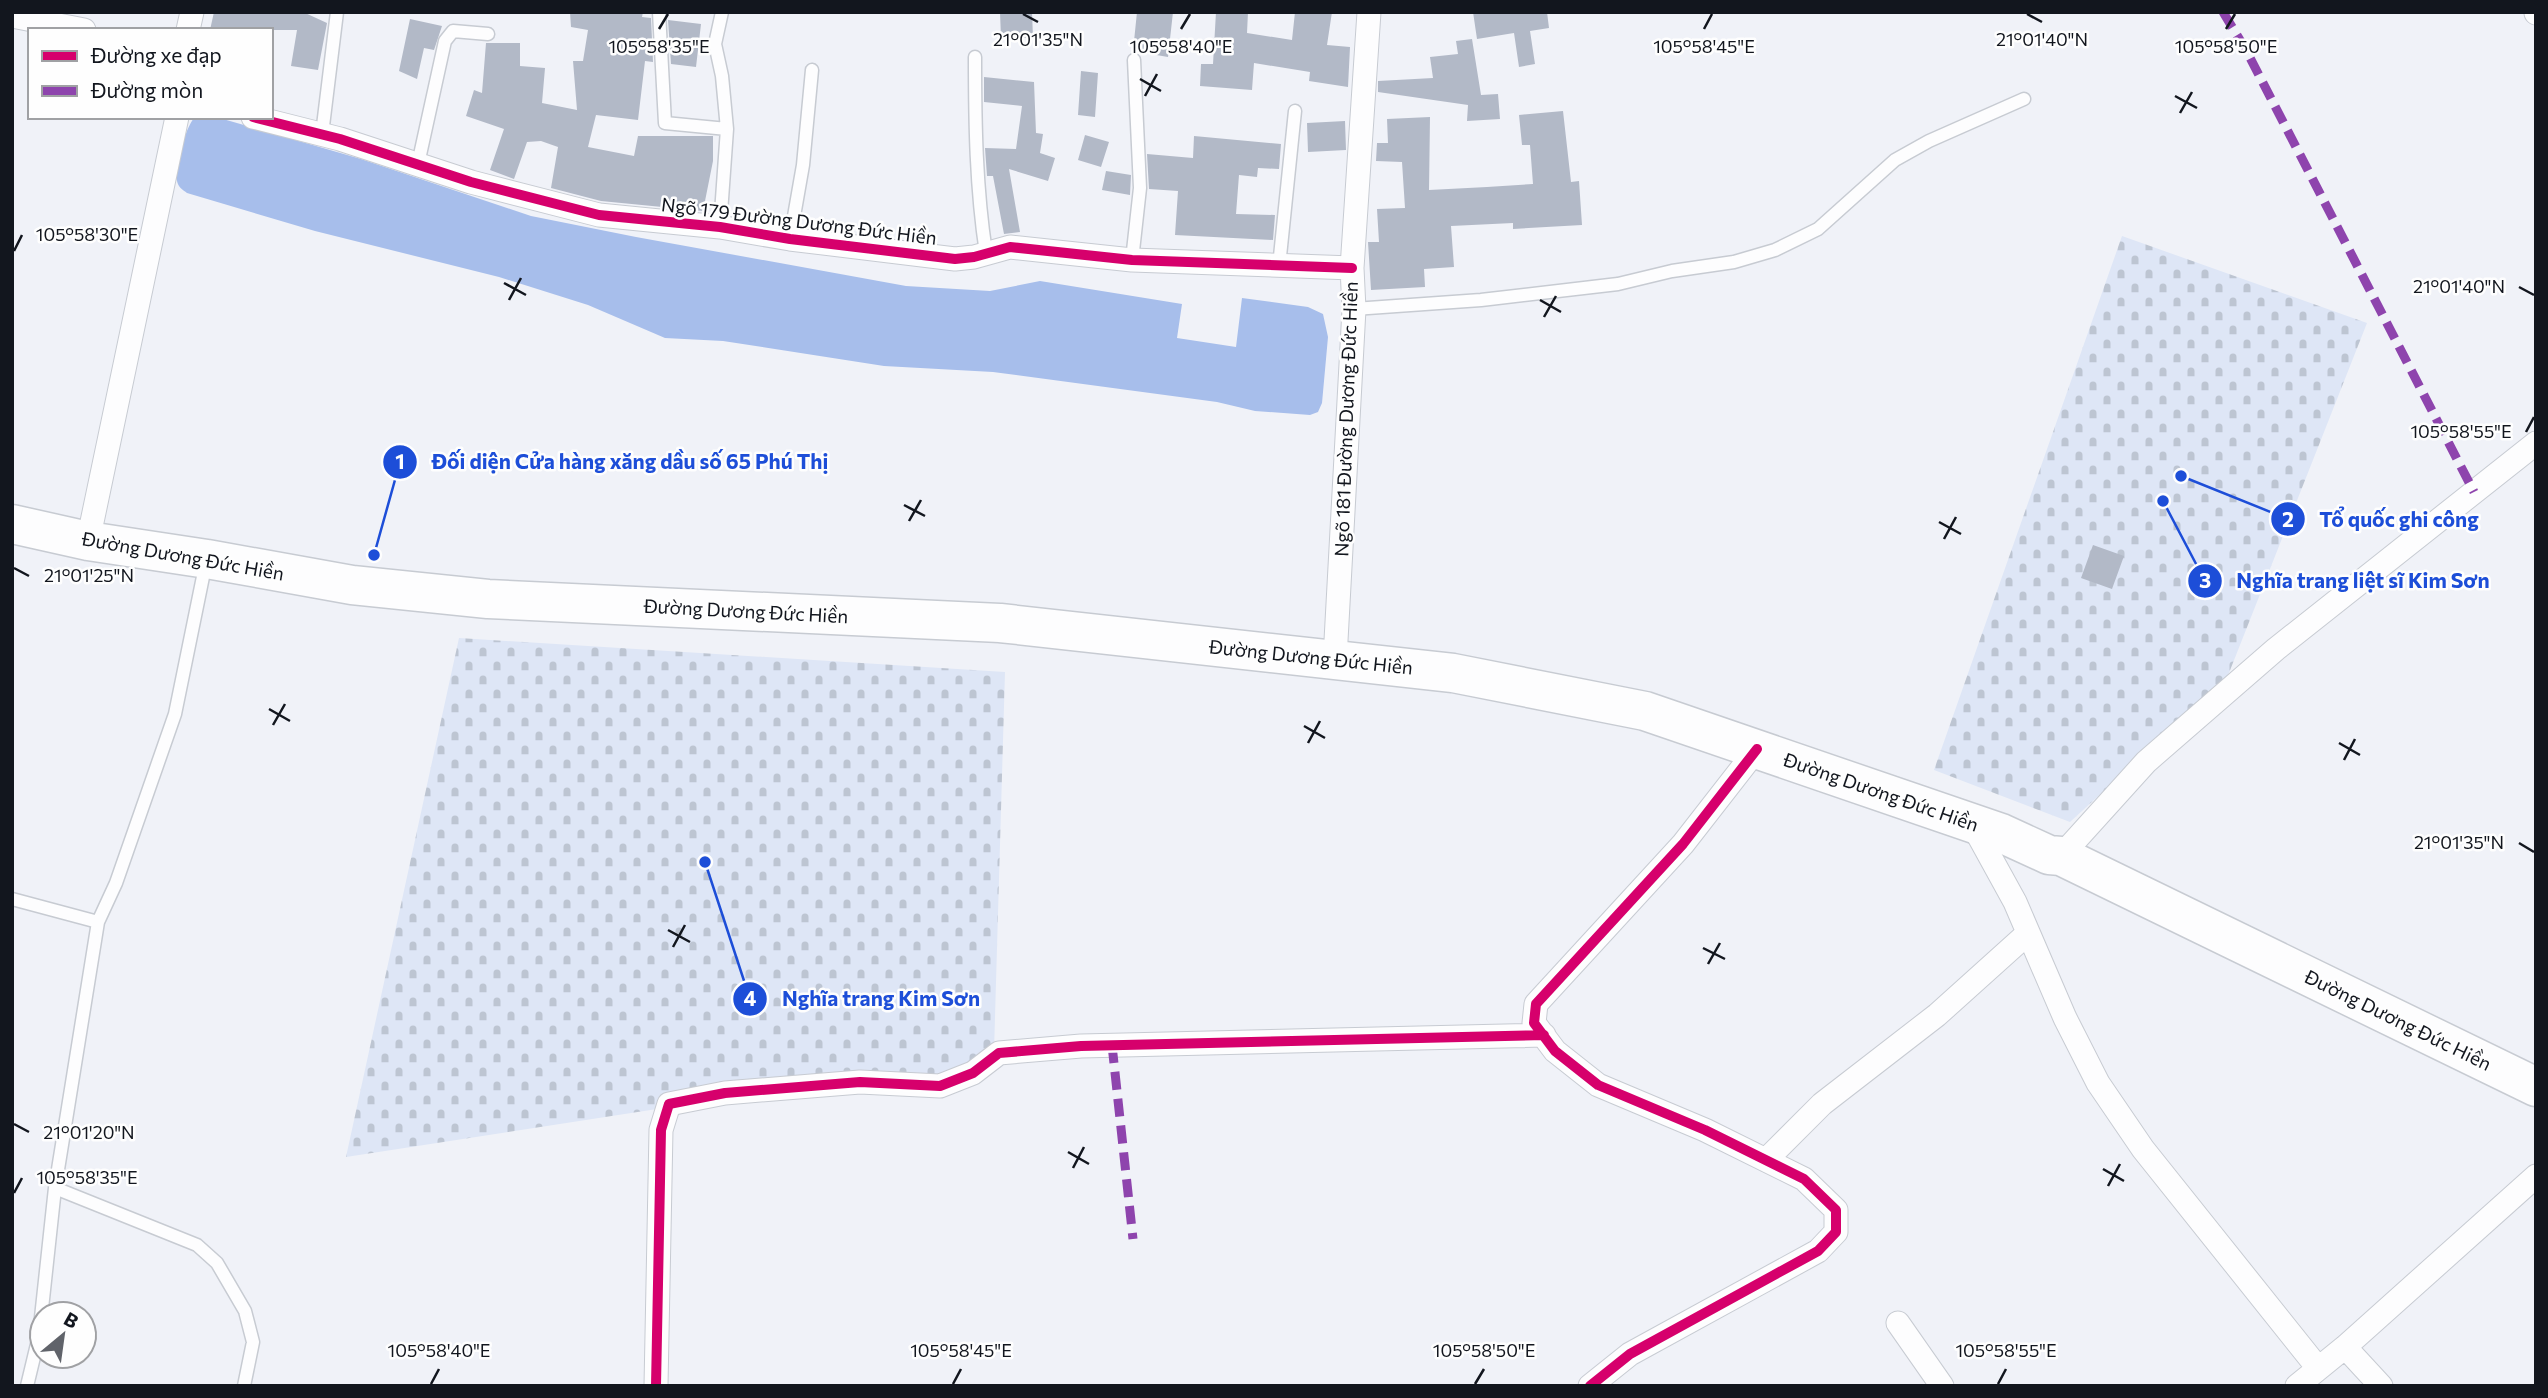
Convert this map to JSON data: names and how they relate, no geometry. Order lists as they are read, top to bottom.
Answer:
{
  "streets": {
    "highway": ["Đường Dương Đức Hiền"],
    "street": ["Ngõ 179 Đường Dương Đức Hiền", "Ngõ 181 Đường Dương Đức Hiền"]
  },
  "crossings": [
    ["Ngõ 179 Đường Dương Đức Hiền", "Ngõ 181 Đường Dương Đức Hiền"],
    ["Ngõ 181 Đường Dương Đức Hiền", "Đường Dương Đức Hiền"]
  ],
  "places": [
    "Tổ quốc ghi công",
    "Nghĩa trang liệt sĩ Kim Sơn",
    "Đối diện Cửa hàng xăng dầu số 65 Phú Thị",
    "Nghĩa trang Kim Sơn"
  ],
  "legend": ["Đường xe đạp", "Đường mòn"],
  "north": "top right",
  "coordinates": [
    "21°01'35\"N",
    "21°01'40\"N",
    "105°58'35\"E",
    "105°58'40\"E",
    "105°58'45\"E",
    "105°58'50\"E",
    "105°58'30\"E",
    "105°58'55\"E",
    "21°01'25\"N",
    "21°01'20\"N"
  ]
}
